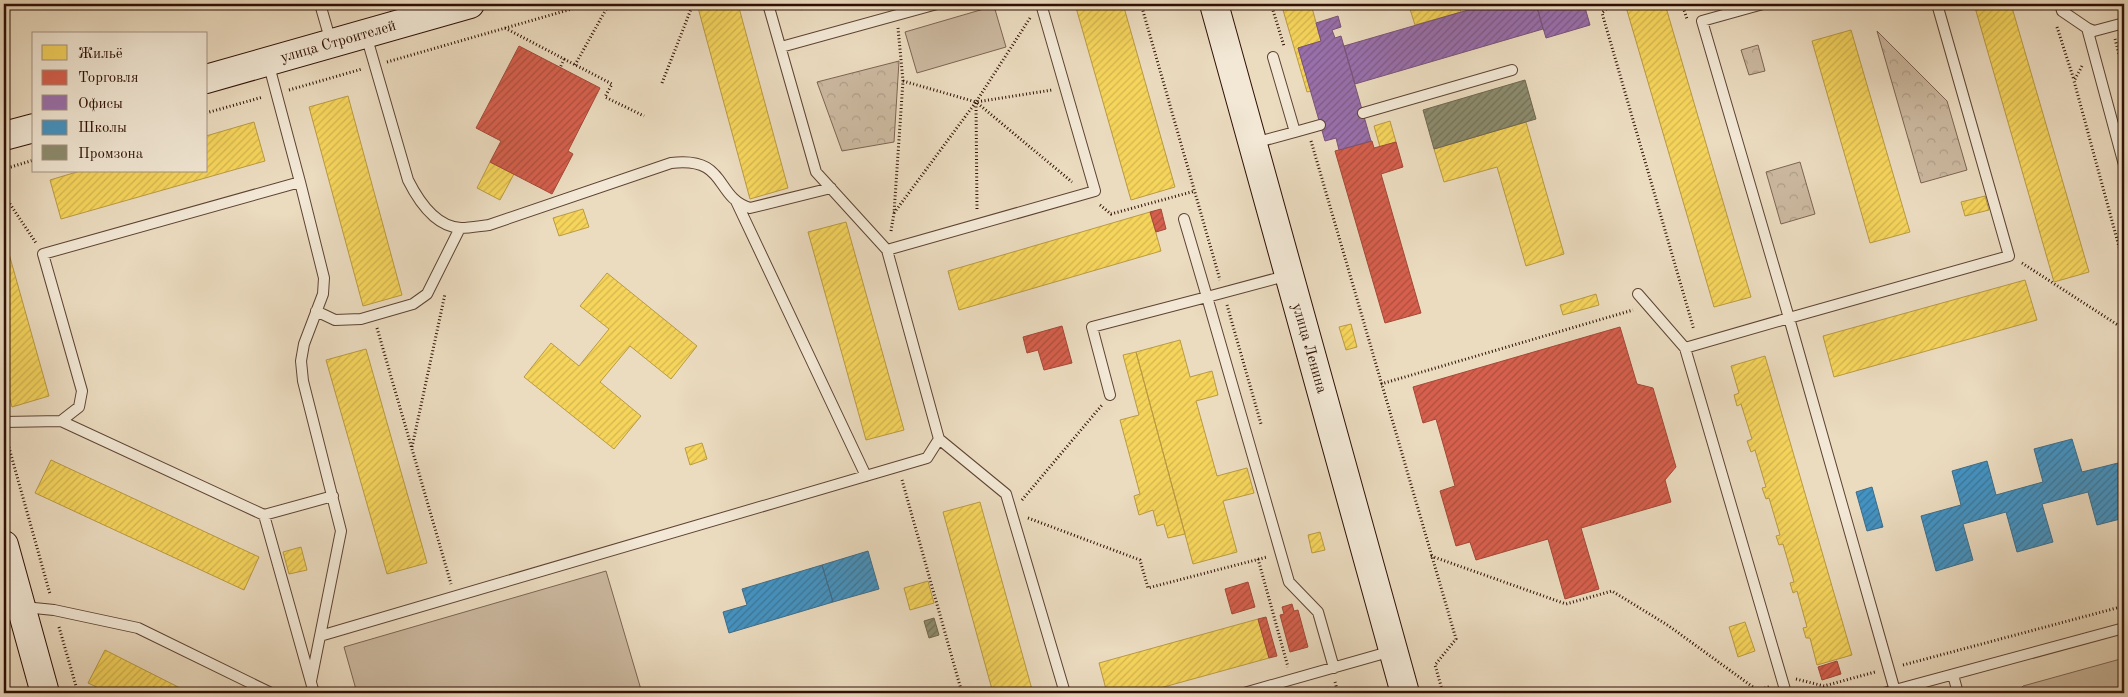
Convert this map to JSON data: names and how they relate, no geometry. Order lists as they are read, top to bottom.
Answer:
{
  "streets": {
    "main road": ["улица Строителей", "улица Ленина"]
  },
  "legend": [
    "Жильё",
    "Торговля",
    "Офисы",
    "Школы",
    "Промзона"
  ]
}
